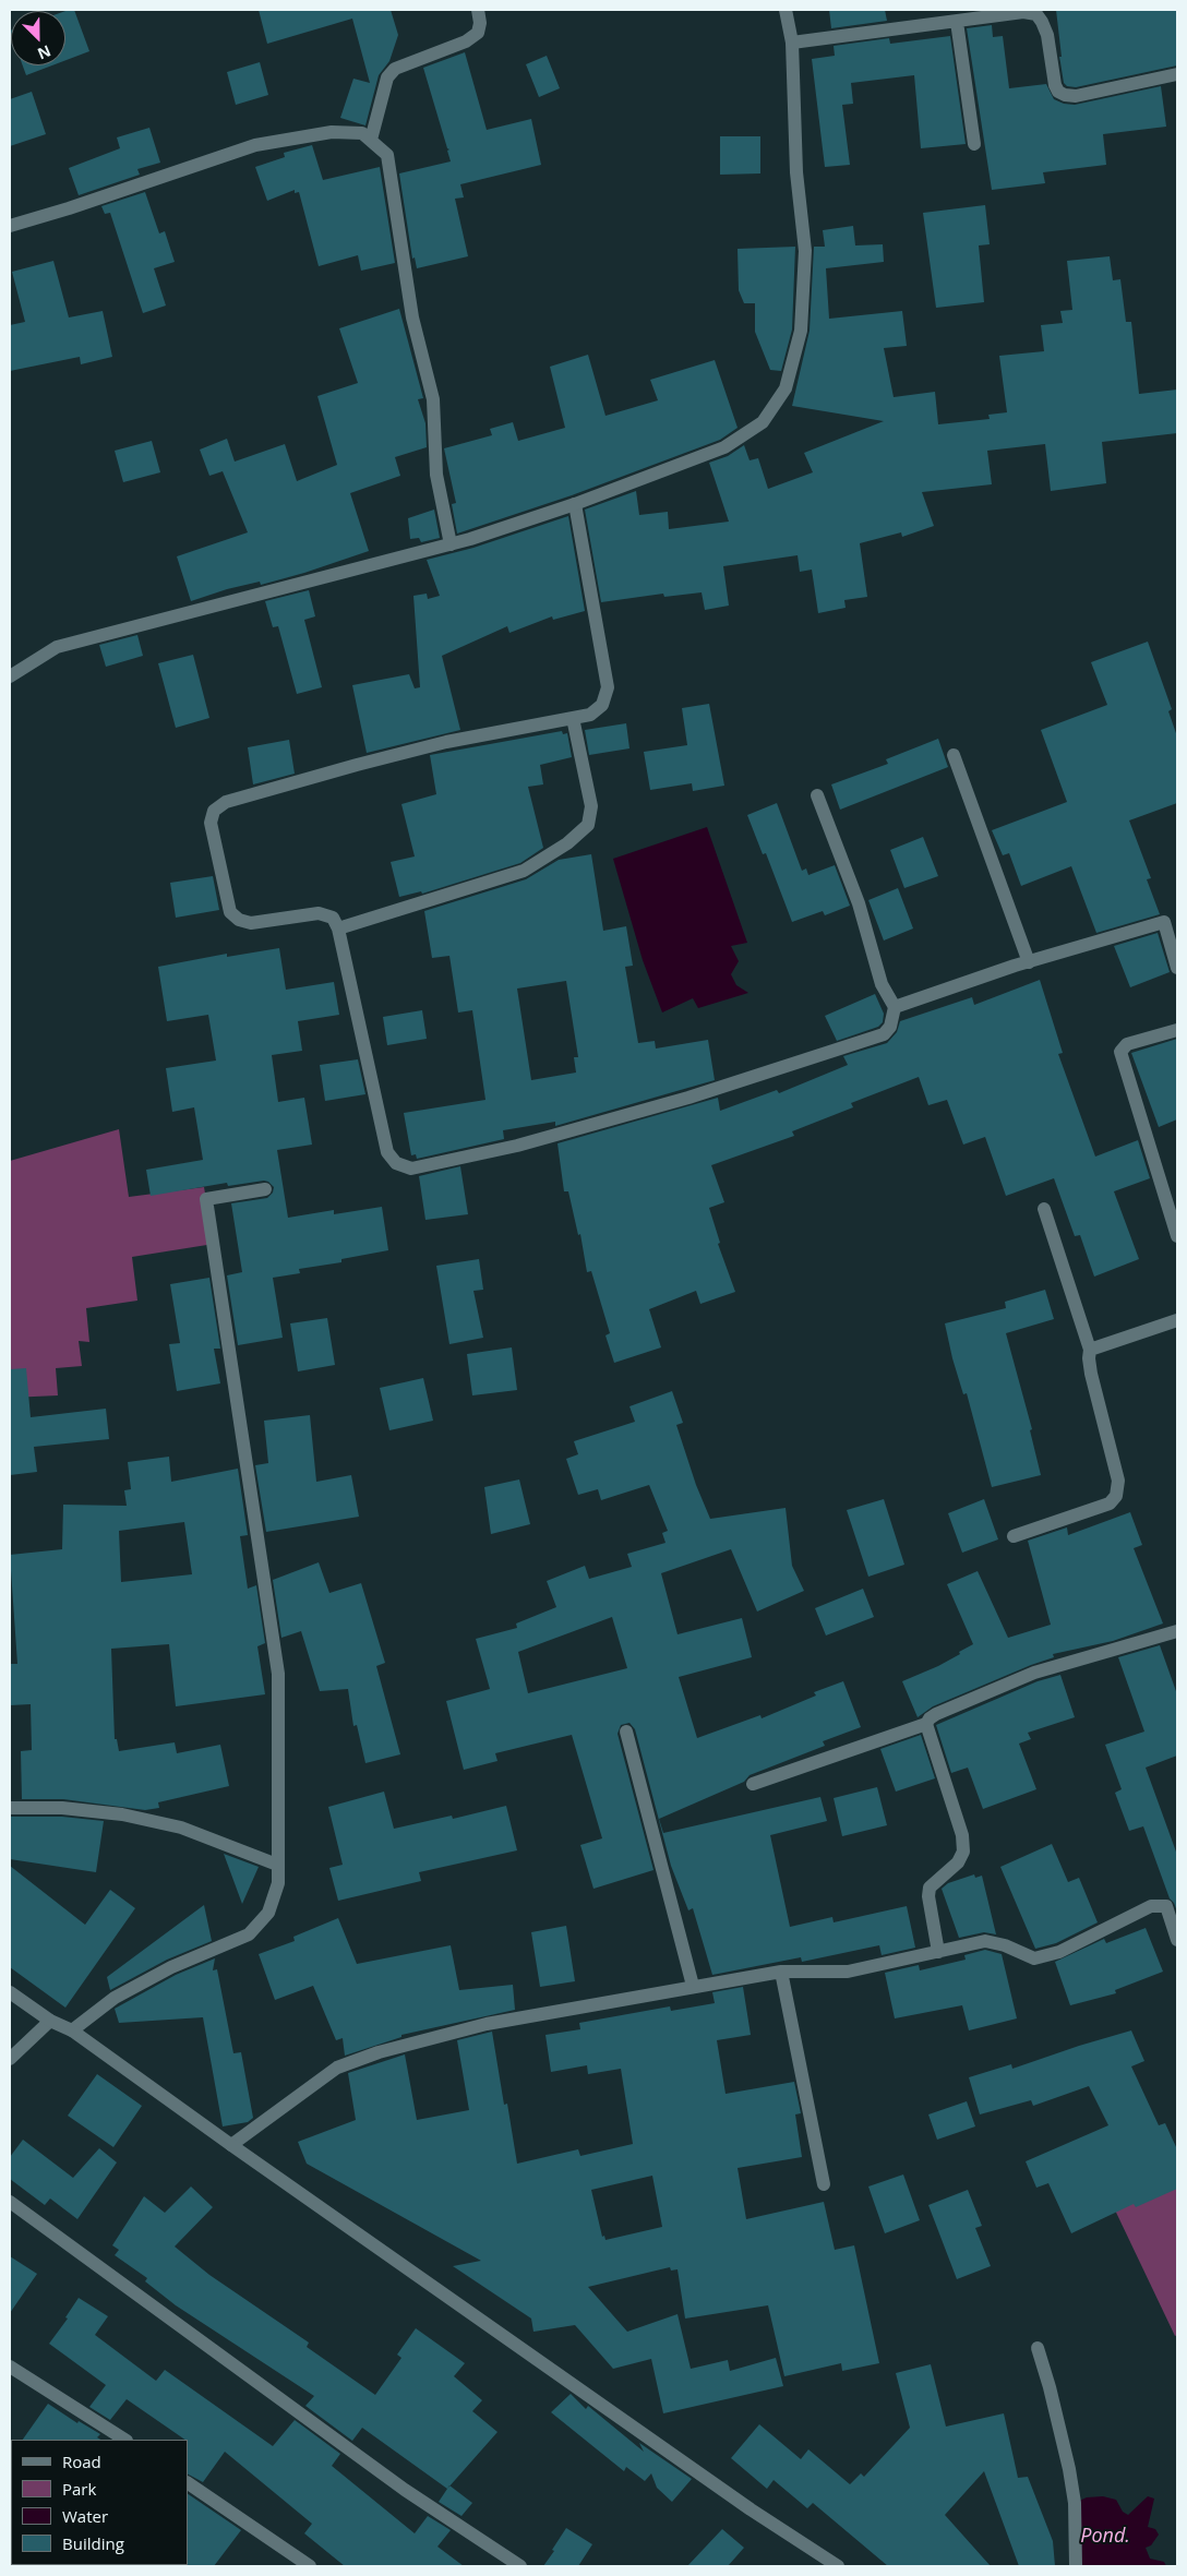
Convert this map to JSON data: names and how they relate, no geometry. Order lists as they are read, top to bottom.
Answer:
{
  "water": ["Pond."],
  "legend": [
    "Road",
    "Park",
    "Water",
    "Building"
  ],
  "north": "bottom right"
}
